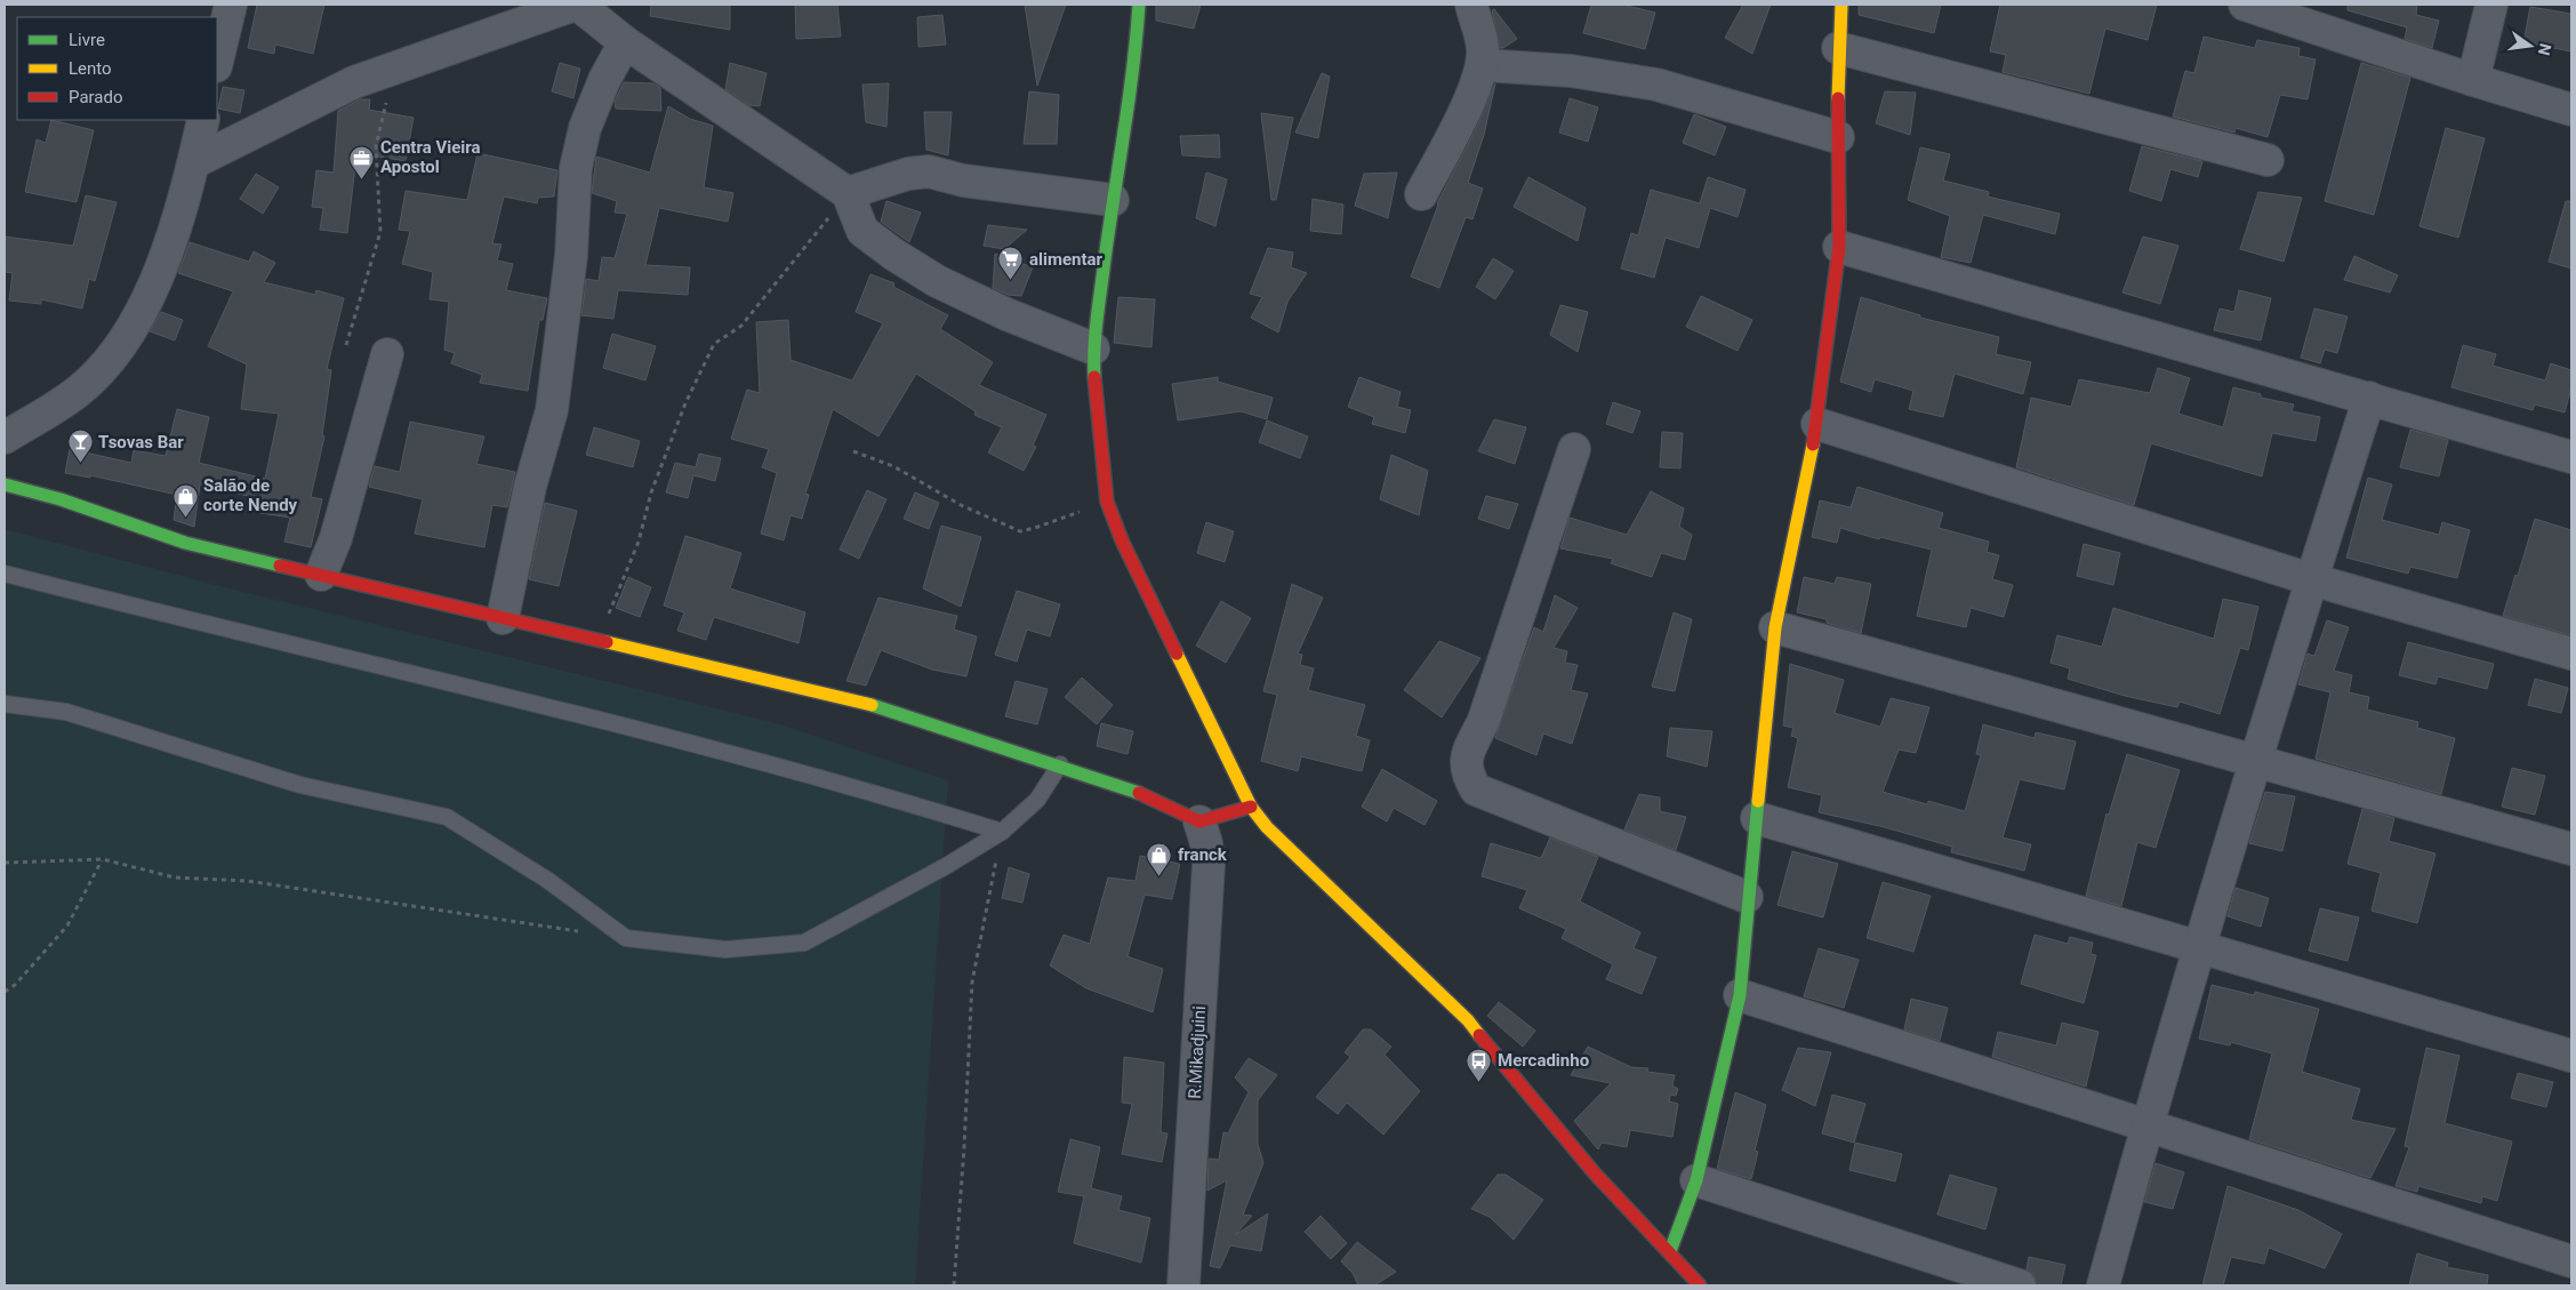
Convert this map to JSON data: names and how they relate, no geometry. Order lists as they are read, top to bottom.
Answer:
{
  "streets": {
    "street": ["R.Mikadjuini"]
  },
  "places": {
    "office": ["Centra Vieira Apostol"],
    "supermarket": ["alimentar"],
    "bar": ["Tsovas Bar"],
    "shop": ["Salão de corte Nendy", "franck"],
    "bus stop": ["Mercadinho"]
  },
  "legend": ["Livre", "Lento", "Parado"],
  "north": "right"
}
